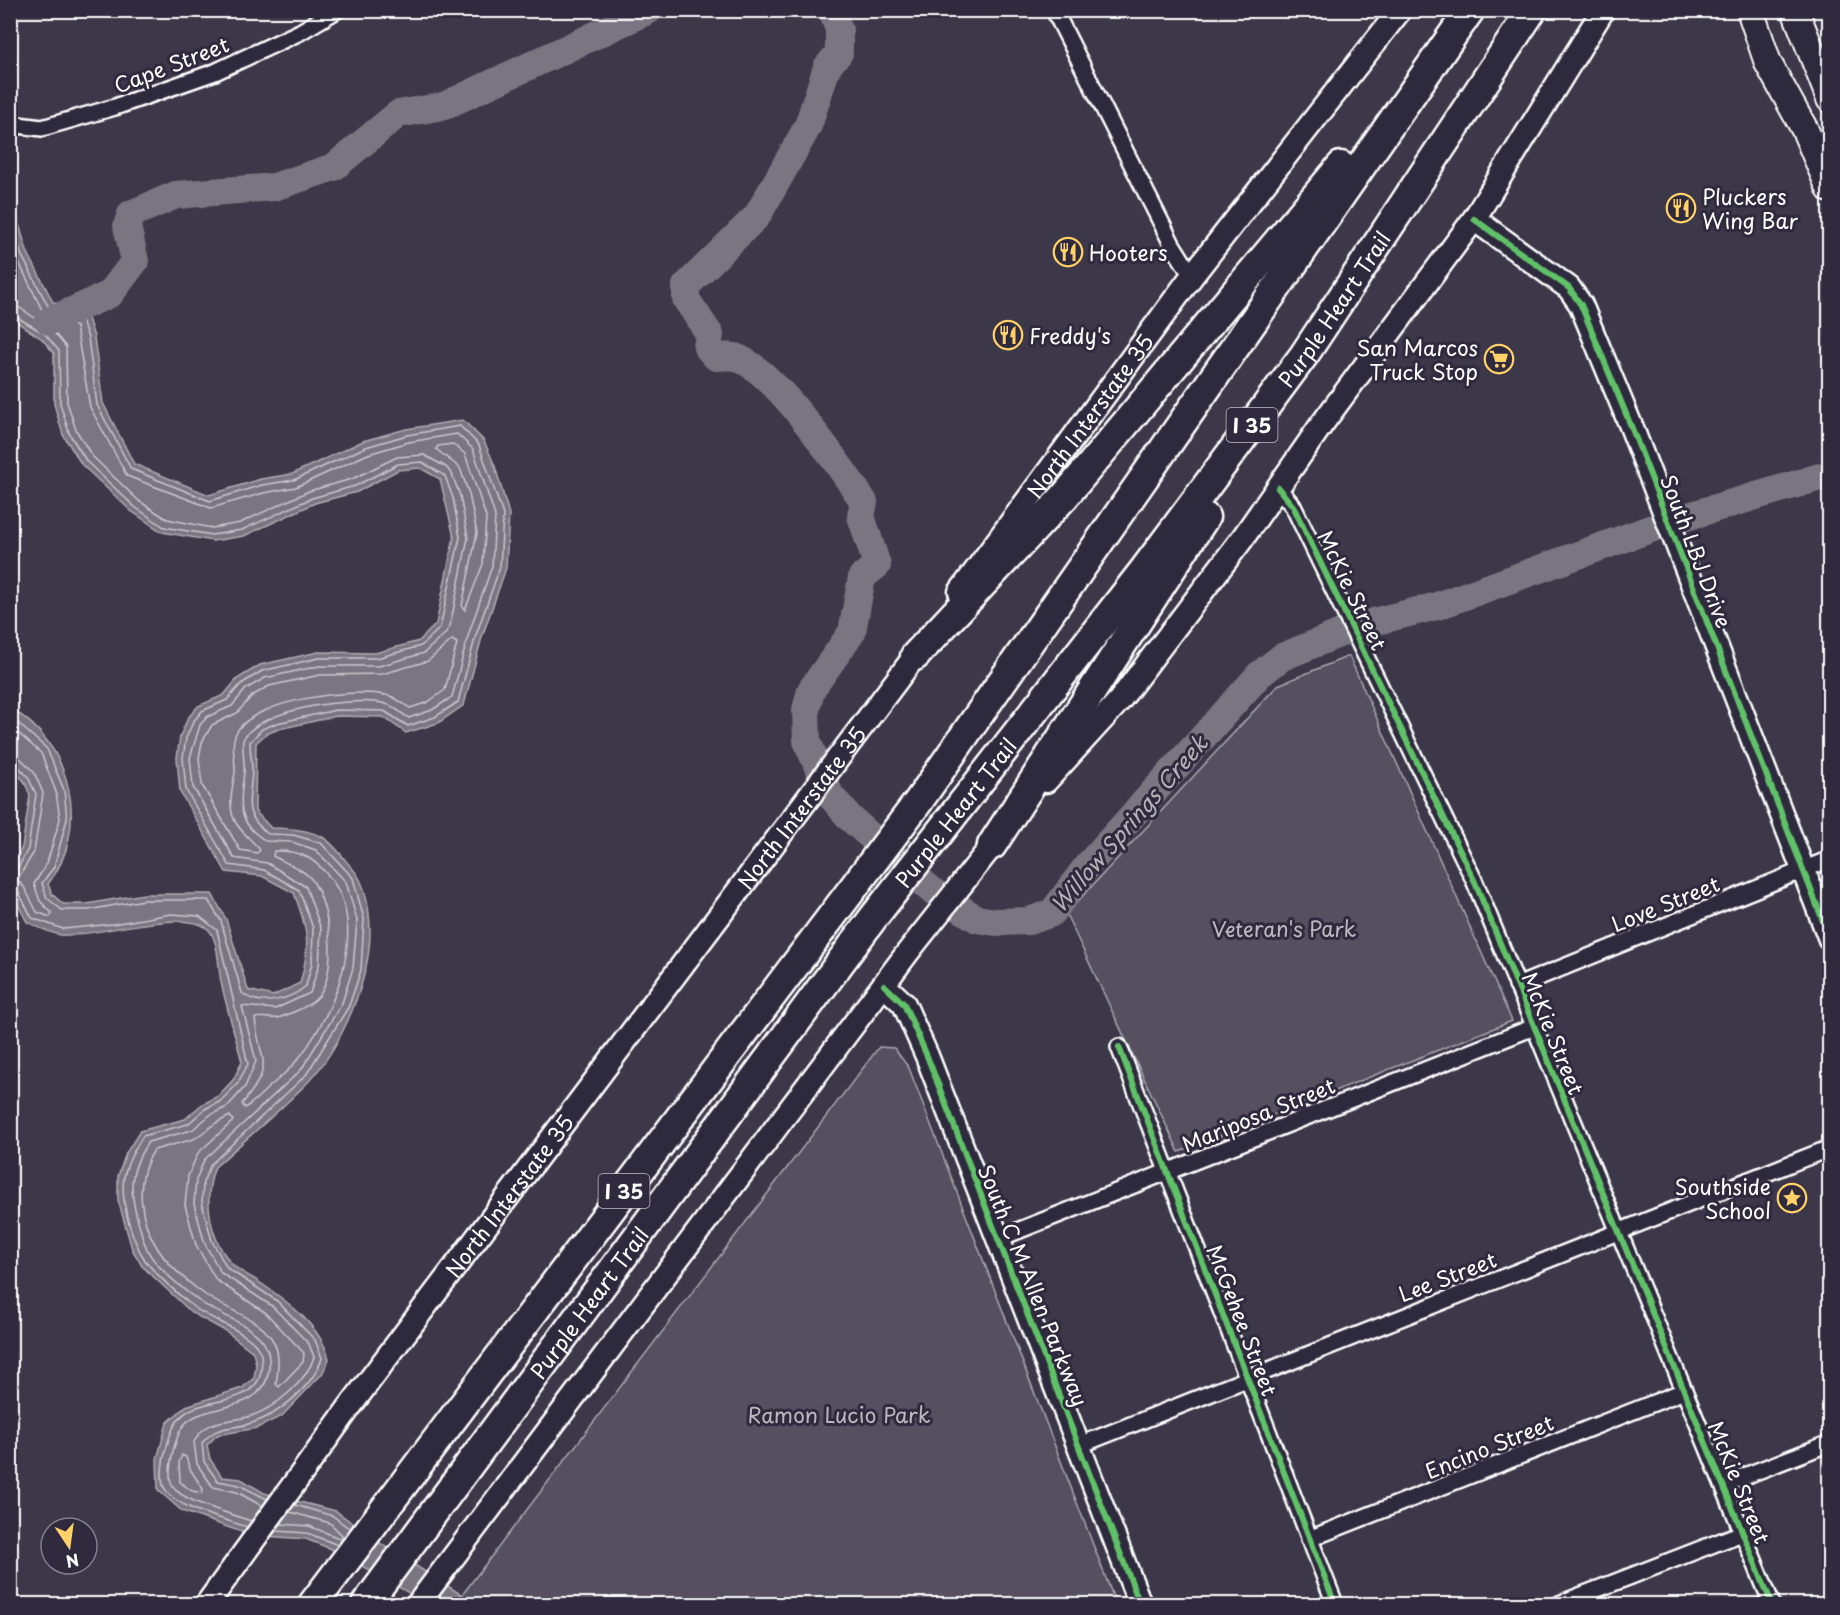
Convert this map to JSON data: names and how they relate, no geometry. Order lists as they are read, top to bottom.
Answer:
{
  "streets": {
    "highway": ["Purple Heart Trail", "I 35"],
    "main road": ["North Interstate 35", "South LBJ Drive", "South C M Allen Parkway"],
    "street": [
      "Cape Street",
      "McKie Street",
      "Love Street",
      "Mariposa Street",
      "Lee Street",
      "McGehee Street",
      "Encino Street"
    ]
  },
  "crossings": [
    ["South LBJ Drive", "Love Street"],
    ["McKie Street", "Love Street"],
    ["McKie Street", "Mariposa Street"],
    ["McKie Street", "Lee Street"],
    ["McKie Street", "Encino Street"],
    ["Mariposa Street", "South C M Allen Parkway"],
    ["Mariposa Street", "McGehee Street"],
    ["Lee Street", "South C M Allen Parkway"],
    ["Lee Street", "McGehee Street"],
    ["McGehee Street", "Encino Street"]
  ],
  "water": ["Willow Springs Creek"],
  "parks": ["Veteran's Park", "Ramon Lucio Park"],
  "places": {
    "restaurant": ["Pluckers Wing Bar", "Hooters", "Freddy's"],
    "supermarket": ["San Marcos Truck Stop"],
    "place": ["Southside School"]
  },
  "north": "bottom"
}
